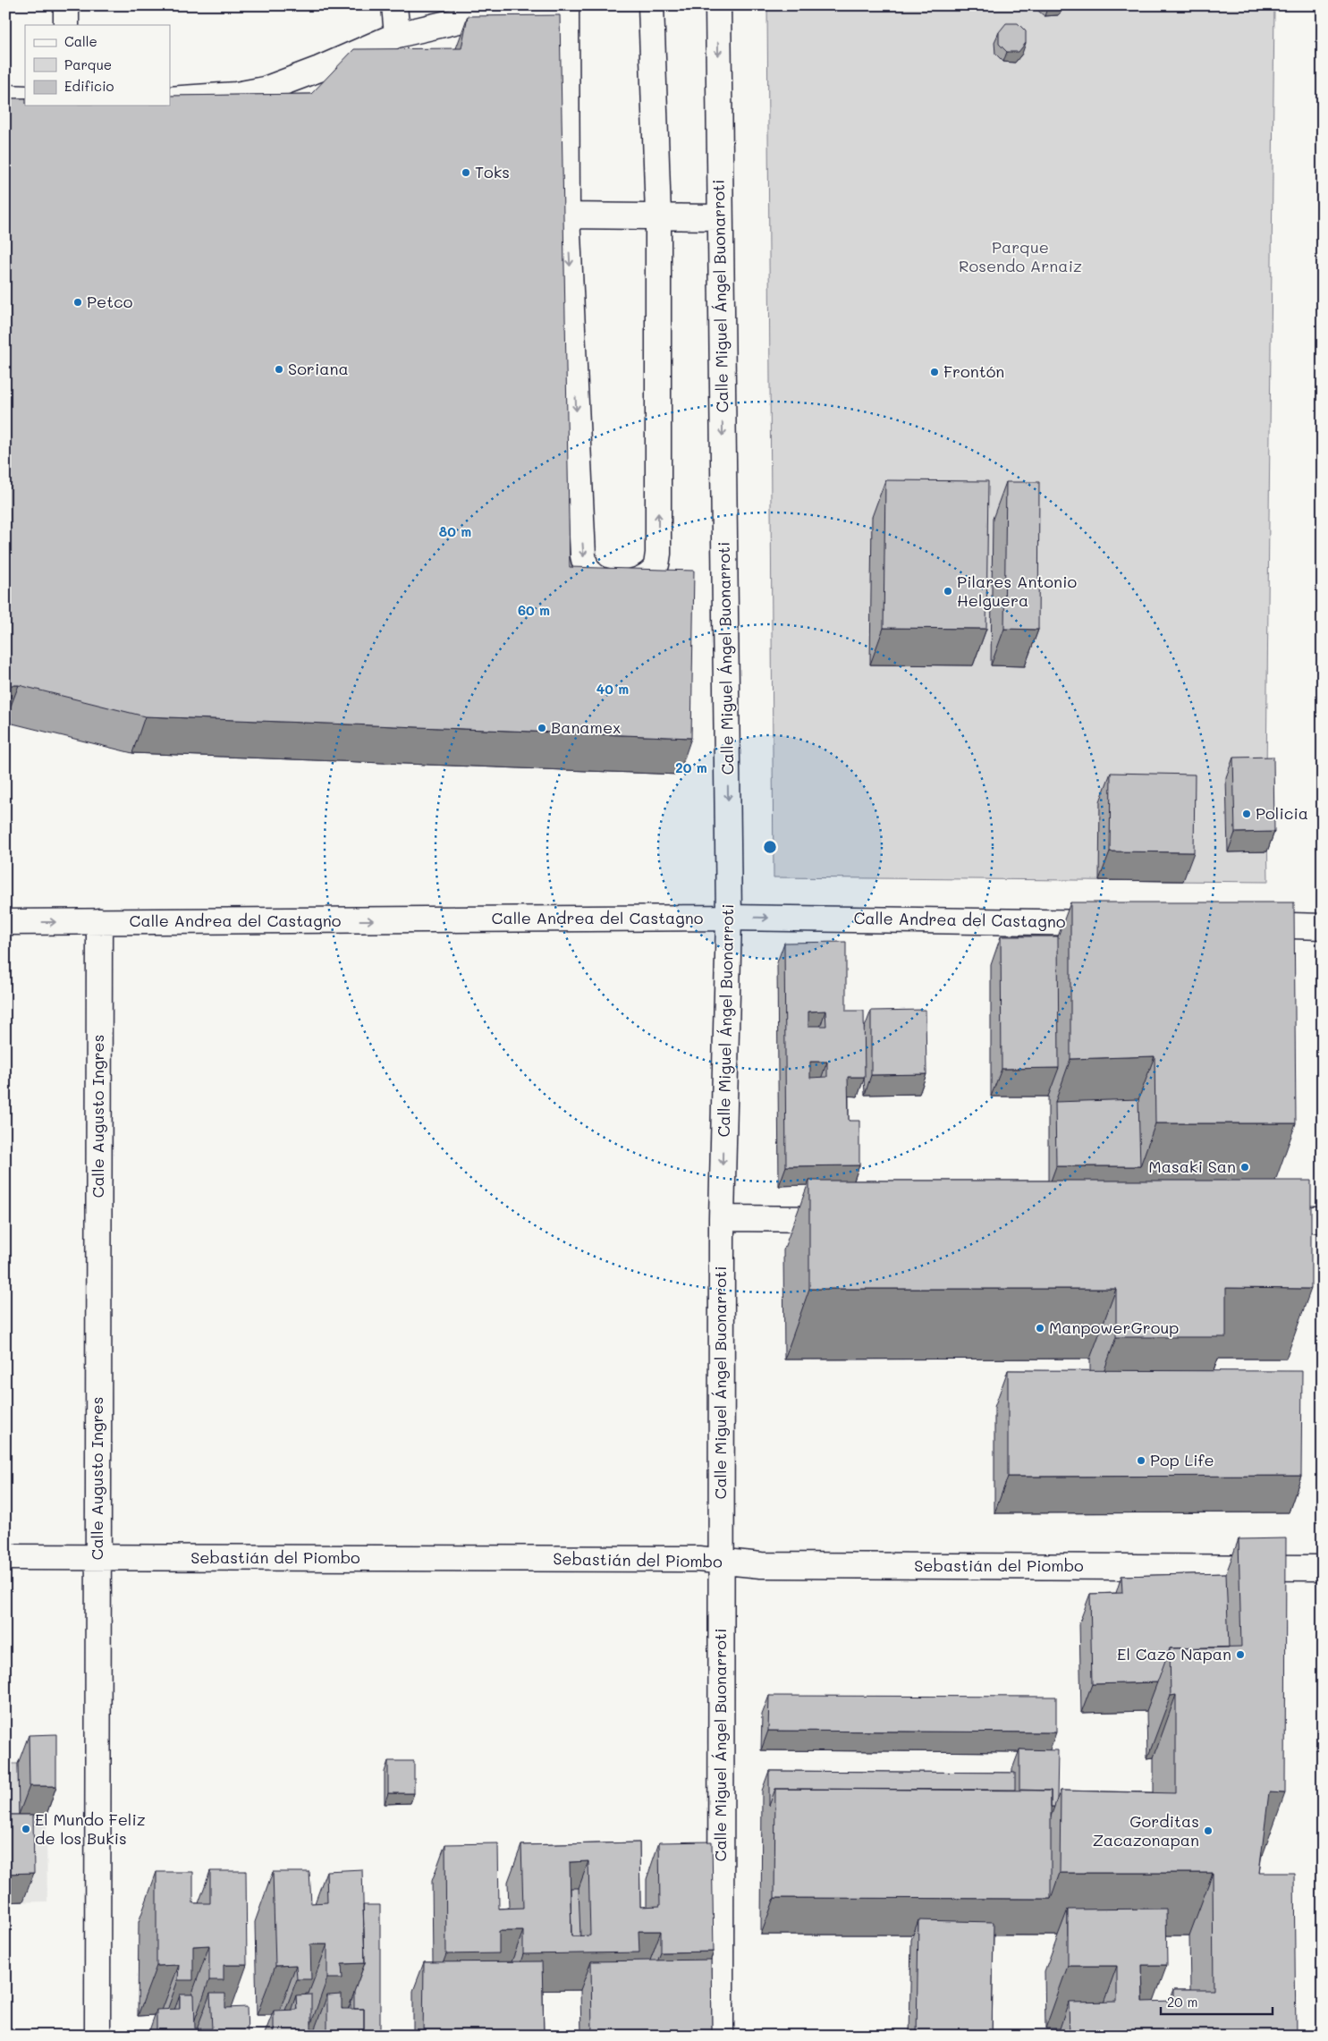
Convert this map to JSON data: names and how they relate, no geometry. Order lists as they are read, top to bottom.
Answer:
{
  "streets": {
    "street": [
      "Calle Miguel Ángel Buonarroti",
      "Calle Andrea del Castagno",
      "Calle Augusto Ingres",
      "Sebastián del Piombo"
    ]
  },
  "crossings": [
    ["Calle Miguel Ángel Buonarroti", "Calle Andrea del Castagno"],
    ["Calle Miguel Ángel Buonarroti", "Sebastián del Piombo"],
    ["Calle Andrea del Castagno", "Calle Augusto Ingres"],
    ["Calle Augusto Ingres", "Sebastián del Piombo"]
  ],
  "one_way": ["Calle Andrea del Castagno"],
  "parks": ["Parque Rosendo Arnaiz"],
  "places": [
    "Toks",
    "Petco",
    "Soriana",
    "Frontón",
    "Pilares Antonio Helguera",
    "Banamex",
    "Policia",
    "Masaki San",
    "ManpowerGroup",
    "Pop Life",
    "El Cazo Napan",
    "El Mundo Feliz de los Bukis",
    "Gorditas Zacazonapan"
  ],
  "legend": ["Calle", "Parque", "Edificio"],
  "scale_bar": "20 m",
  "rings": [
    "80 m",
    "60 m",
    "40 m",
    "20 m"
  ]
}
